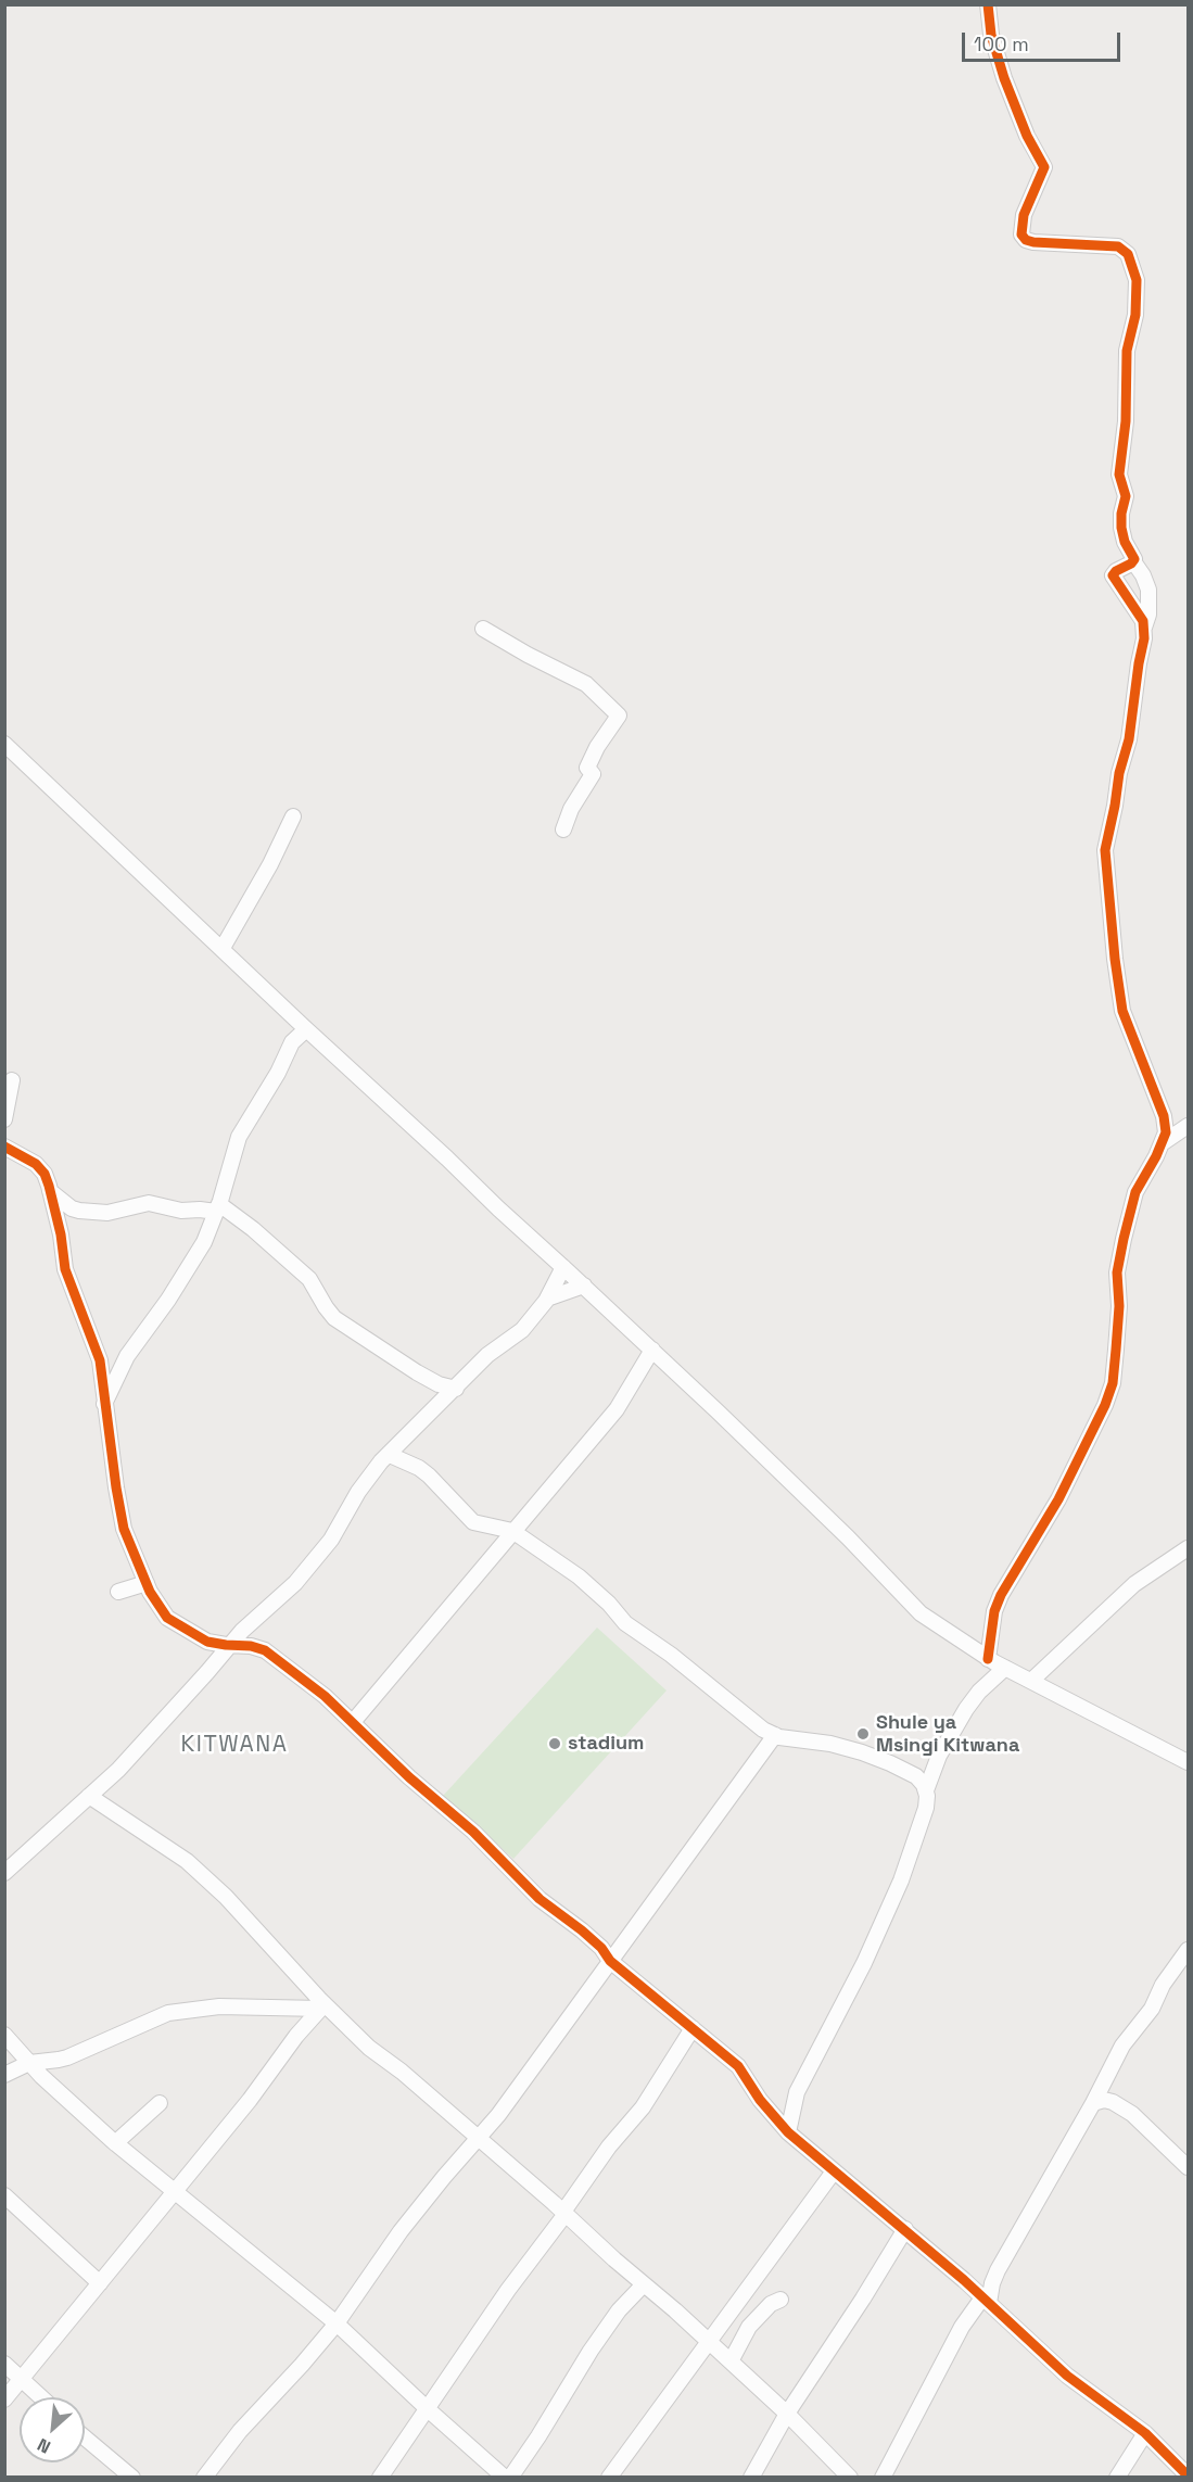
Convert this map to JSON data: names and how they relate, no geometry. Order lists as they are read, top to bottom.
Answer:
{
  "districts": ["KITWANA"],
  "places": ["Shule ya Msingi Kitwana", "stadium"],
  "scale_bar": "100 m",
  "north": "bottom left"
}
